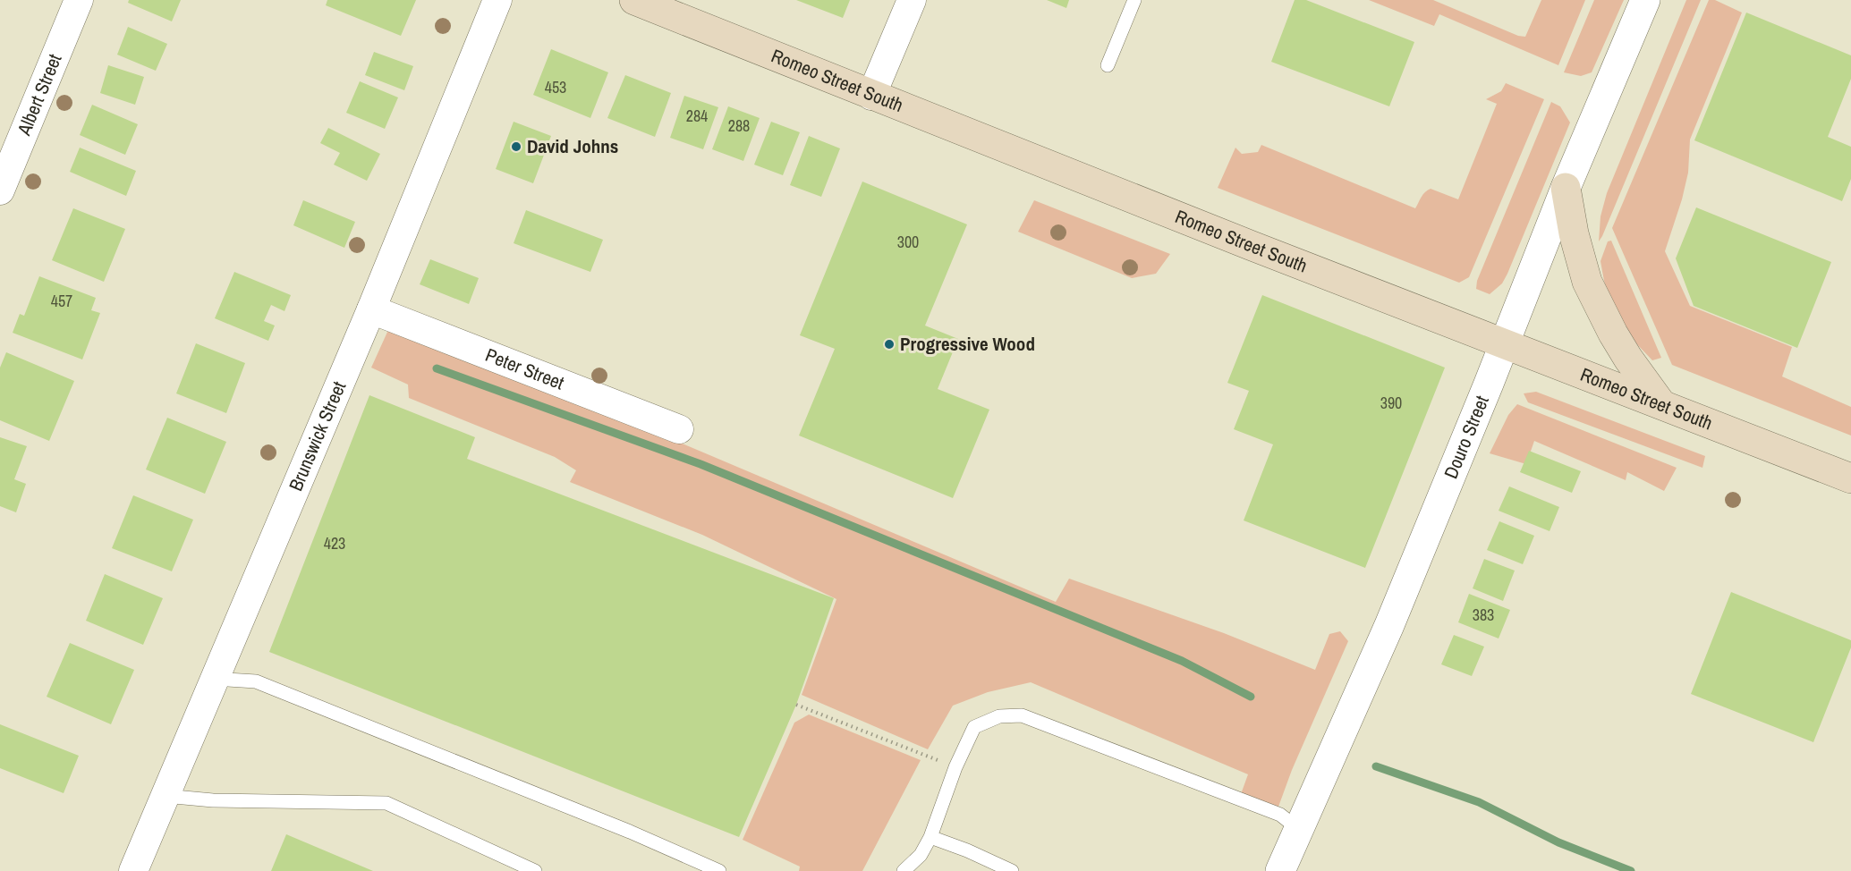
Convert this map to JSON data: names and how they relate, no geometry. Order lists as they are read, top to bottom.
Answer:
{
  "streets": {
    "main road": ["Romeo Street South"],
    "street": [
      "Albert Street",
      "Peter Street",
      "Brunswick Street",
      "Douro Street"
    ]
  },
  "crossings": [
    ["Romeo Street South", "Douro Street"],
    ["Peter Street", "Brunswick Street"]
  ],
  "places": ["David Johns", "Progressive Wood"],
  "house_numbers": [
    "453",
    "284",
    "288",
    "300",
    "457",
    "390",
    "423",
    "383"
  ]
}
